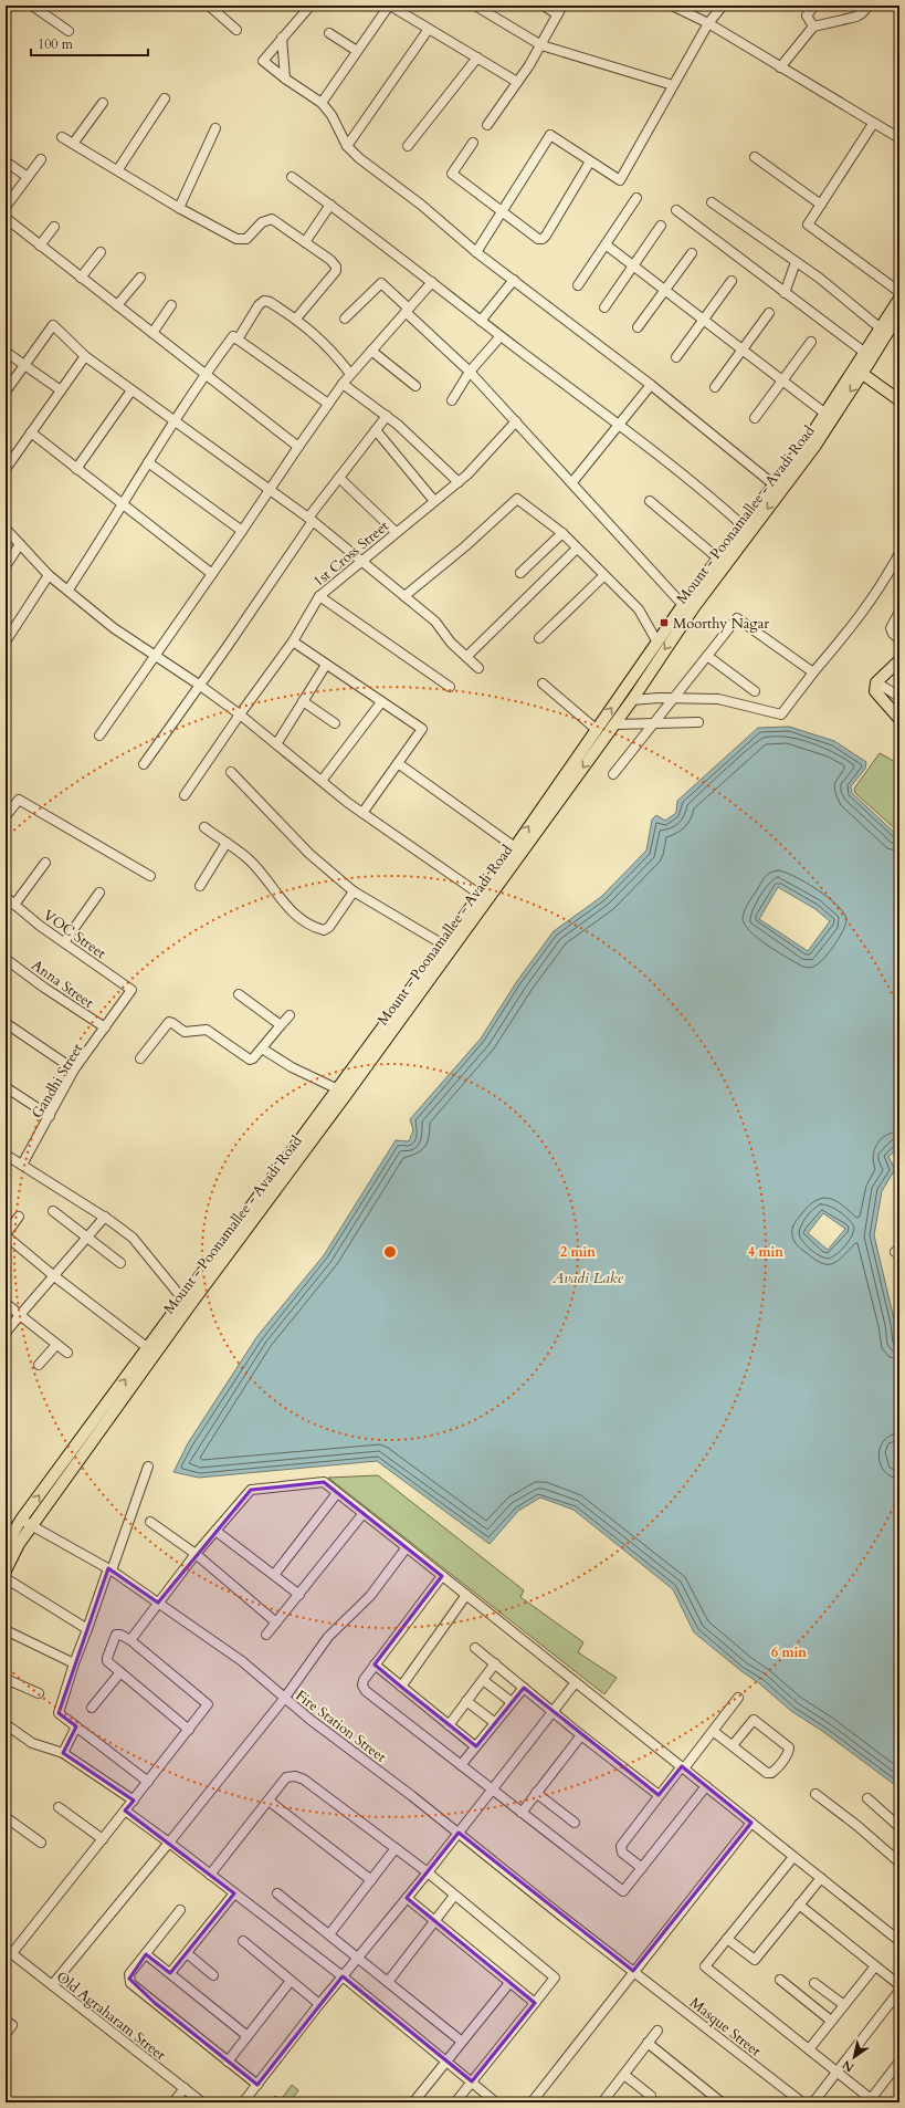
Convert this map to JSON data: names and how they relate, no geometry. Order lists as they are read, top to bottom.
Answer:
{
  "streets": {
    "main road": ["Mount - Poonamallee - Avadi Road"],
    "street": [
      "1st Cross Street",
      "VOC Street",
      "Anna Street",
      "Gandhi Street",
      "Fire Station Street",
      "Old Agraharam Street",
      "Masque Street"
    ]
  },
  "crossings": [
    ["Mount - Poonamallee - Avadi Road", "Fire Station Street"],
    ["VOC Street", "Gandhi Street"],
    ["Anna Street", "Gandhi Street"],
    ["Fire Station Street", "Masque Street"]
  ],
  "water": ["Avadi Lake"],
  "places": {
    "transit": ["Moorthy Nagar"]
  },
  "scale_bar": "100 m",
  "north": "bottom left",
  "rings": ["2 min", "4 min", "6 min"]
}
